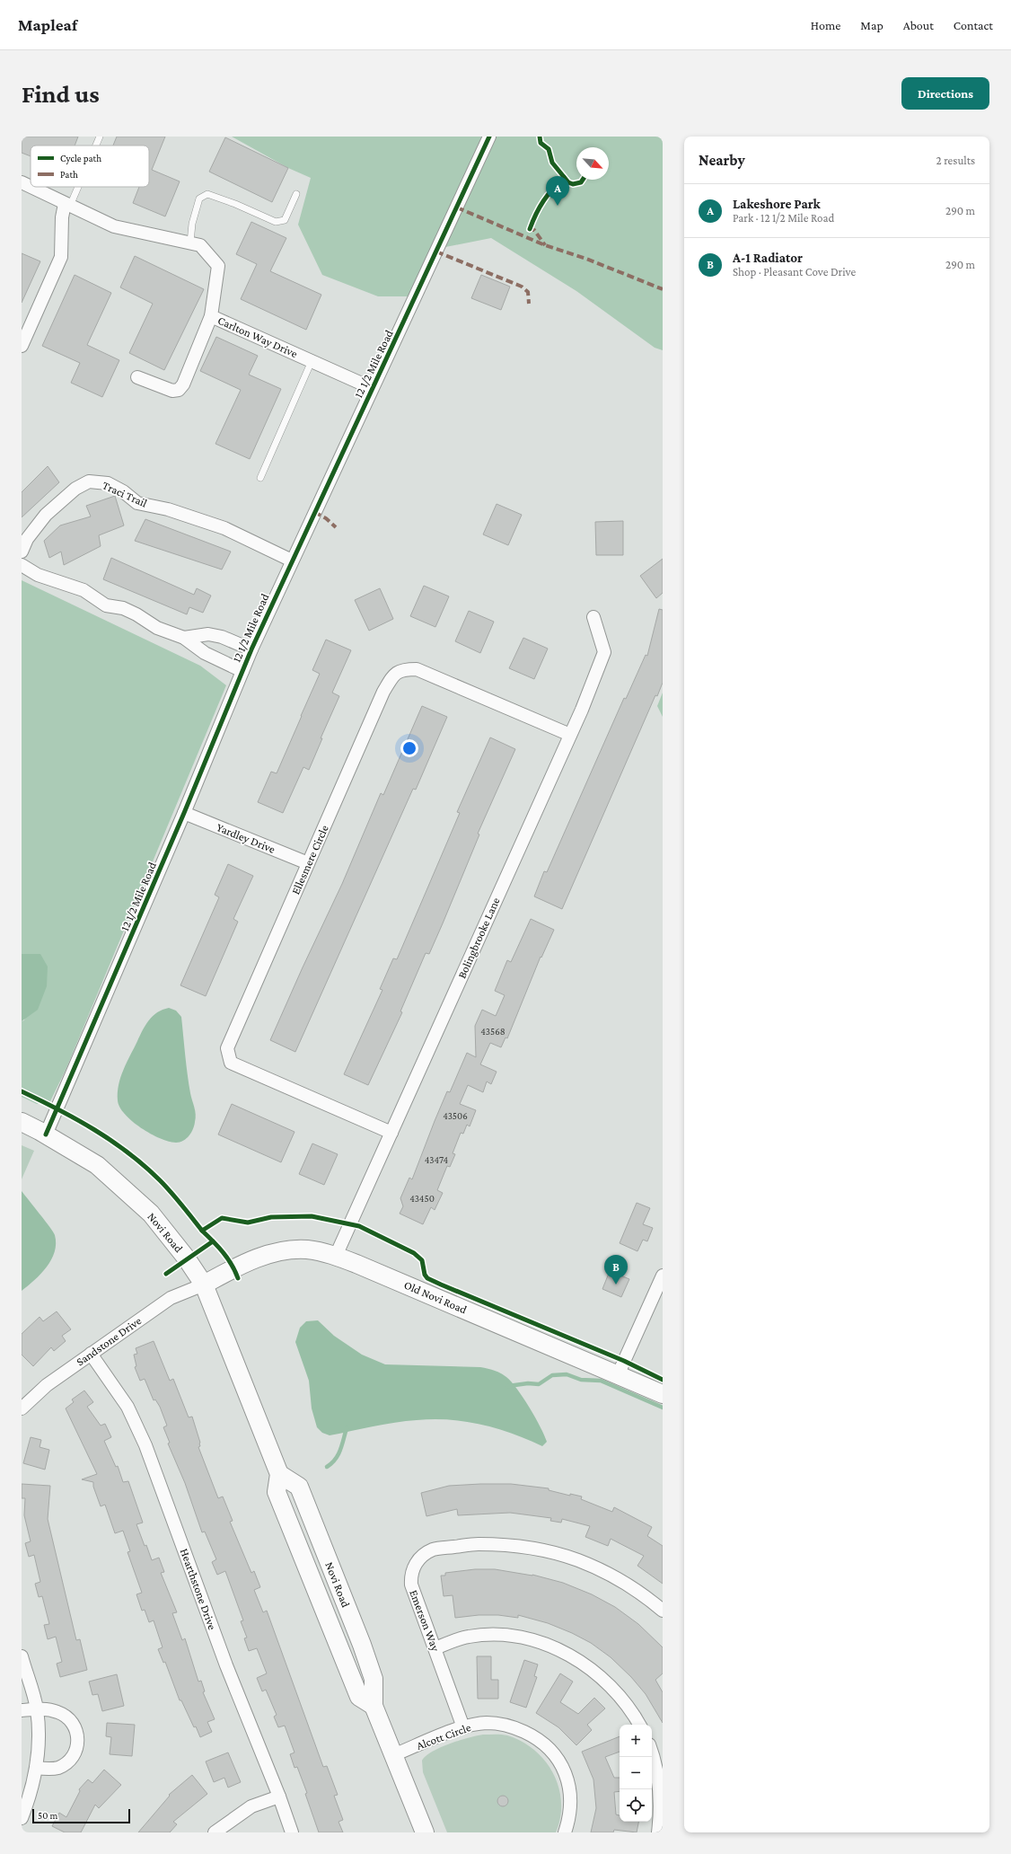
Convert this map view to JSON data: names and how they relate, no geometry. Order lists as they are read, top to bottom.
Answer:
{
  "streets": {
    "main road": ["Novi Road", "Old Novi Road"],
    "street": [
      "Carlton Way Drive",
      "12 1/2 Mile Road",
      "Traci Trail",
      "Yardley Drive",
      "Ellesmere Circle",
      "Bolingbrooke Lane",
      "Sandstone Drive",
      "Hearthstone Drive",
      "Emerson Way",
      "Alcott Circle"
    ]
  },
  "crossings": [
    ["Carlton Way Drive", "12 1/2 Mile Road"],
    ["12 1/2 Mile Road", "Traci Trail"],
    ["12 1/2 Mile Road", "Yardley Drive"],
    ["12 1/2 Mile Road", "Novi Road"],
    ["Yardley Drive", "Ellesmere Circle"],
    ["Ellesmere Circle", "Bolingbrooke Lane"],
    ["Bolingbrooke Lane", "Old Novi Road"],
    ["Novi Road", "Old Novi Road"],
    ["Novi Road", "Sandstone Drive"],
    ["Novi Road", "Alcott Circle"],
    ["Old Novi Road", "Sandstone Drive"],
    ["Sandstone Drive", "Hearthstone Drive"],
    ["Emerson Way", "Alcott Circle"]
  ],
  "house_numbers": [
    "43568",
    "43506",
    "43474",
    "43450"
  ],
  "legend": ["Cycle path", "Path"],
  "scale_bar": "50 m",
  "north": "bottom right",
  "page": {
    "header": "Mapleaf",
    "nav": [
      "Home",
      "Map",
      "About",
      "Contact"
    ],
    "buttons": "Directions",
    "title": "Find us",
    "heading": ["Nearby", "2 results"],
    "pins": ["A", "B"],
    "list": [
      {
        "mark": "A",
        "name": "Lakeshore Park",
        "note": "Park · 12 1/2 Mile Road",
        "value": "290 m"
      },
      {
        "mark": "B",
        "name": "A-1 Radiator",
        "note": "Shop · Pleasant Cove Drive",
        "value": "290 m"
      }
    ],
    "map_buttons": ["+", "−"],
    "scale": "50 m"
  }
}
